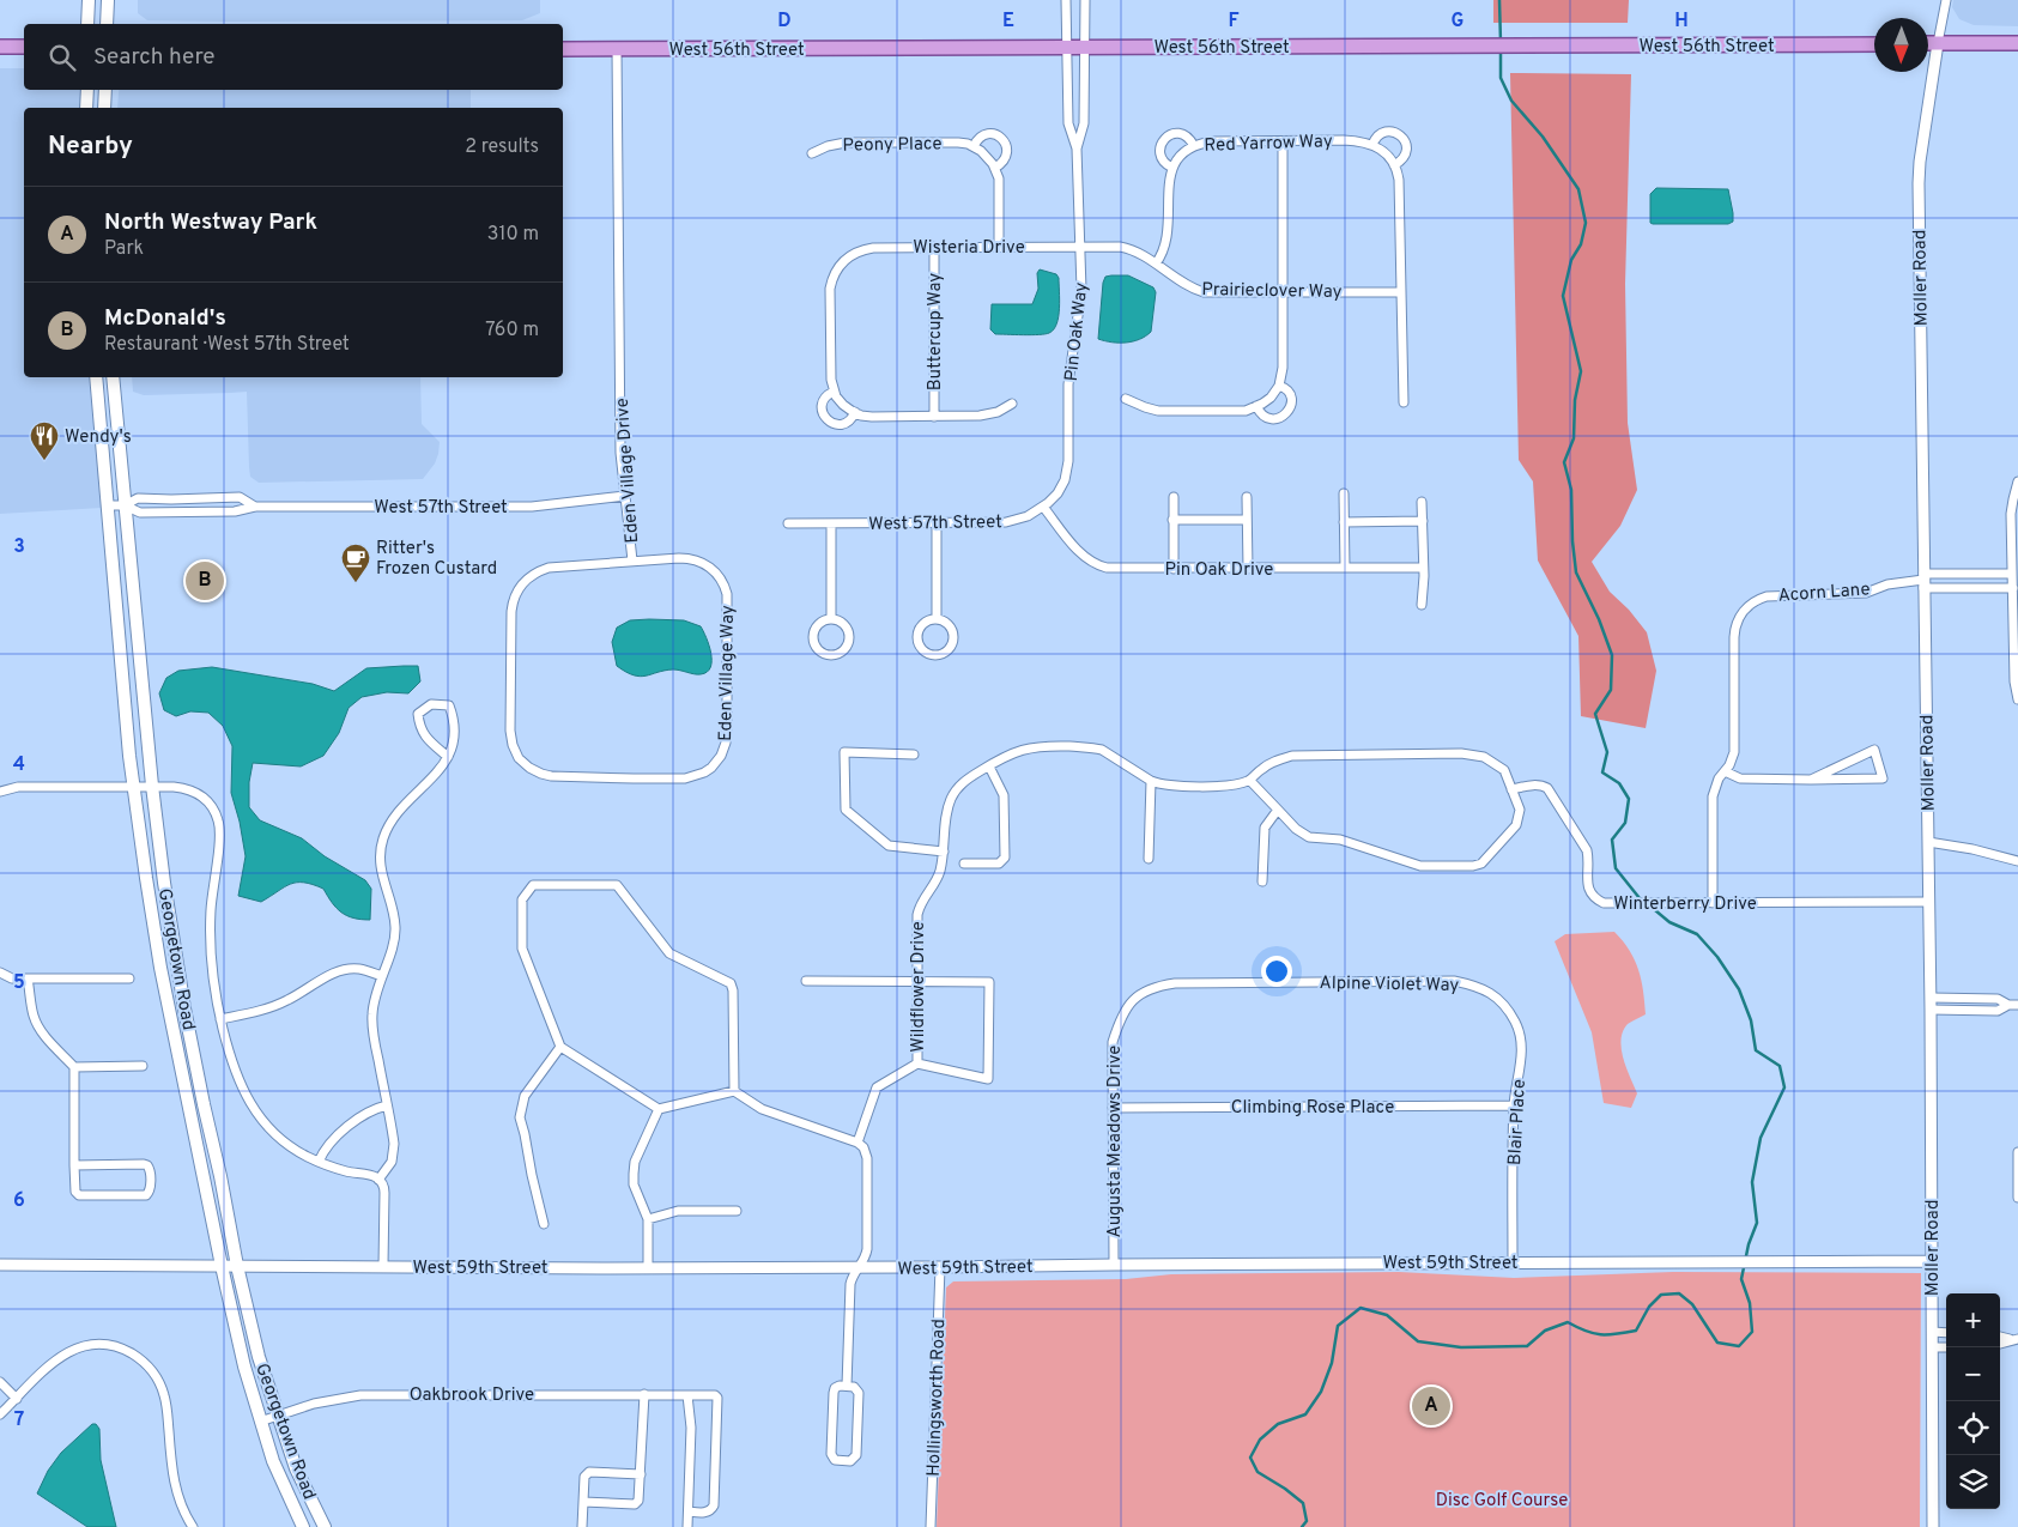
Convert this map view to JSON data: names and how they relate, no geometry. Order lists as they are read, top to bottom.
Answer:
{
  "streets": {
    "main road": ["West 56th Street", "Georgetown Road"],
    "street": [
      "Red Yarrow Way",
      "Peony Place",
      "Wisteria Drive",
      "Moller Road",
      "Prairieclover Way",
      "Buttercup Way",
      "Pin Oak Way",
      "Eden Village Drive",
      "West 57th Street",
      "Pin Oak Drive",
      "Acorn Lane",
      "Eden Village Way",
      "Winterberry Drive",
      "Alpine Violet Way",
      "Wildflower Drive",
      "Climbing Rose Place",
      "Blair Place",
      "Augusta Meadows Drive",
      "West 59th Street",
      "Oakbrook Drive",
      "Hollingsworth Road"
    ]
  },
  "crossings": [
    ["West 56th Street", "Pin Oak Way"],
    ["West 56th Street", "Eden Village Drive"],
    ["Wisteria Drive", "Prairieclover Way"],
    ["Wisteria Drive", "Buttercup Way"],
    ["Wisteria Drive", "Pin Oak Way"],
    ["Moller Road", "Acorn Lane"],
    ["Moller Road", "Winterberry Drive"],
    ["Moller Road", "West 59th Street"],
    ["Prairieclover Way", "Pin Oak Way"],
    ["Pin Oak Way", "West 57th Street"],
    ["Pin Oak Way", "Pin Oak Drive"],
    ["Eden Village Drive", "West 57th Street"],
    ["Eden Village Drive", "Eden Village Way"],
    ["West 57th Street", "Pin Oak Drive"],
    ["West 57th Street", "Georgetown Road"],
    ["Georgetown Road", "West 59th Street"],
    ["Georgetown Road", "Oakbrook Drive"],
    ["Alpine Violet Way", "Blair Place"],
    ["Alpine Violet Way", "Augusta Meadows Drive"],
    ["Climbing Rose Place", "Blair Place"],
    ["Climbing Rose Place", "Augusta Meadows Drive"],
    ["Blair Place", "West 59th Street"],
    ["Augusta Meadows Drive", "West 59th Street"],
    ["West 59th Street", "Hollingsworth Road"]
  ],
  "parks": ["Disc Golf Course"],
  "places": {
    "restaurant": ["Wendy's"],
    "cafe": ["Ritter's Frozen Custard"]
  },
  "north": "bottom",
  "page": {
    "search": "Search here",
    "heading": ["Nearby", "2 results"],
    "list": [
      {
        "mark": "A",
        "name": "North Westway Park",
        "note": "Park",
        "value": "310 m"
      },
      {
        "mark": "B",
        "name": "McDonald's",
        "note": "Restaurant · West 57th Street",
        "value": "760 m"
      }
    ],
    "pins": ["B", "A"],
    "map_buttons": ["+", "−"]
  },
  "grid": {
    "columns": [
      "D",
      "E",
      "F",
      "G",
      "H"
    ],
    "rows": [
      "3",
      "4",
      "5",
      "6",
      "7"
    ]
  }
}
